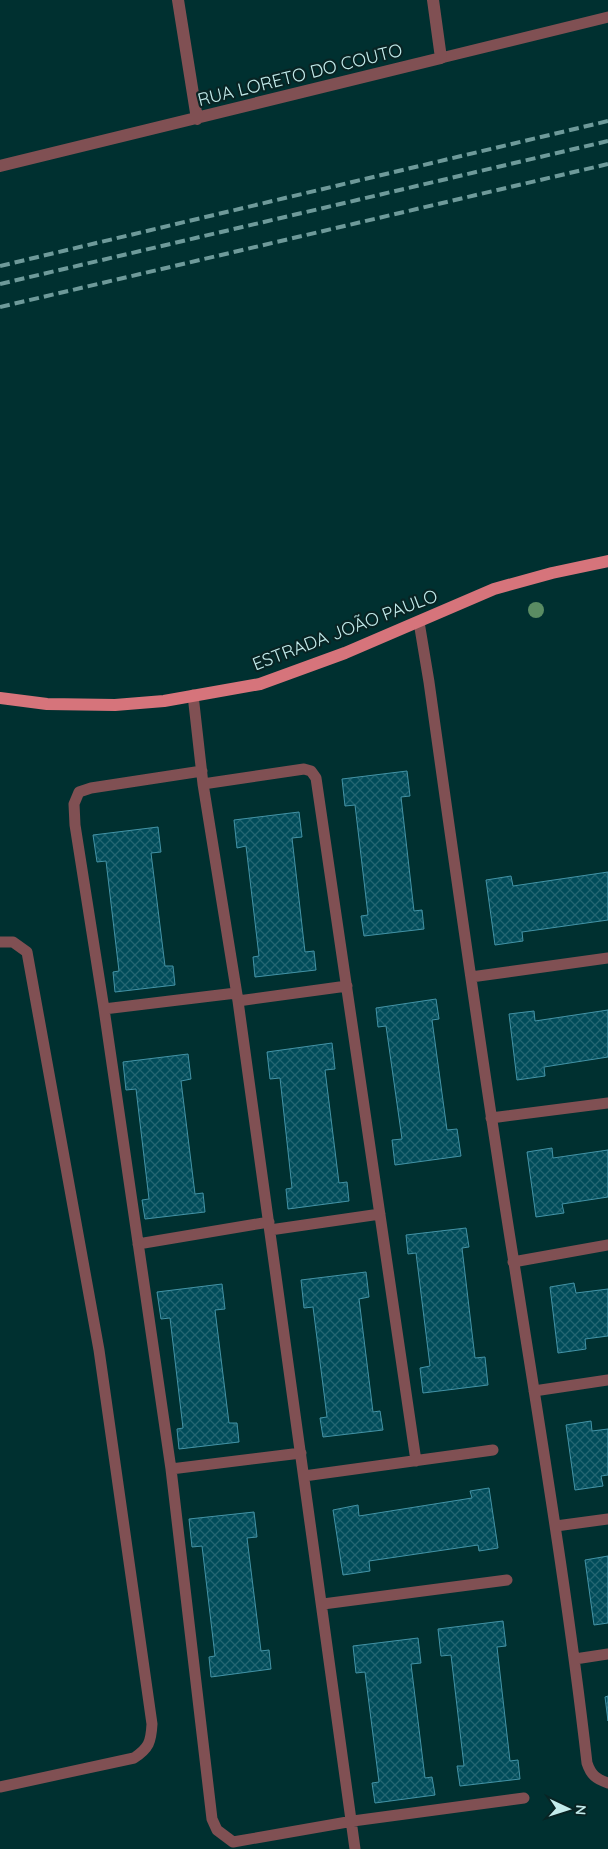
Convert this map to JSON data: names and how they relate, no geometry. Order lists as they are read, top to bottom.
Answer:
{
  "streets": {
    "main road": ["ESTRADA JOÃO PAULO"],
    "street": ["RUA LORETO DO COUTO"]
  },
  "north": "right"
}
